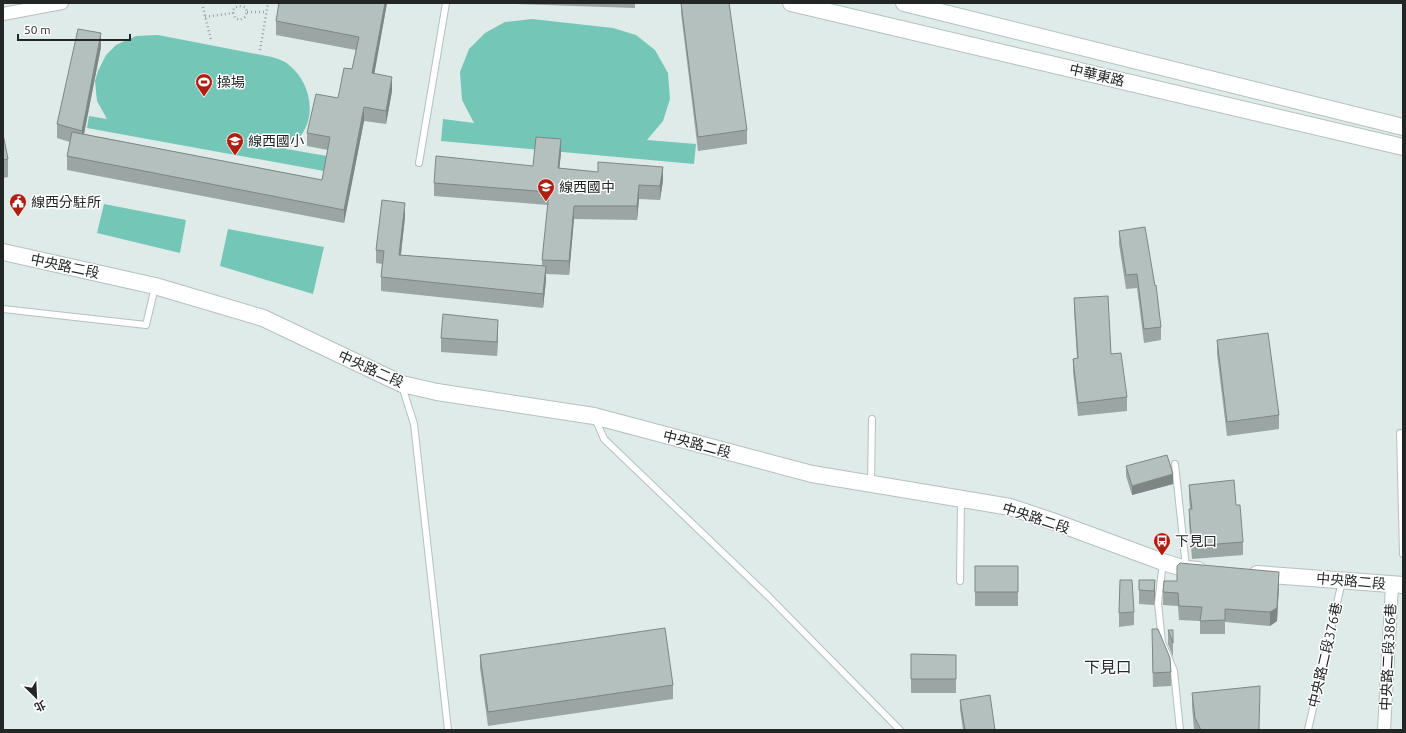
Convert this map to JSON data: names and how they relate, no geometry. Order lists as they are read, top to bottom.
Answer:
{
  "streets": {
    "street": ["中華東路", "中央路二段", "中央路二段386巷"],
    "lane": ["中央路二段376巷"]
  },
  "crossings": [
    ["中央路二段", "中央路二段376巷"],
    ["中央路二段", "中央路二段386巷"]
  ],
  "districts": ["下見口"],
  "places": {
    "sports": ["操場"],
    "school or university": ["線西國小", "線西國中"],
    "public building": ["線西分駐所"],
    "bus stop": ["下見口"]
  },
  "scale_bar": "50 m",
  "north": "bottom right"
}
